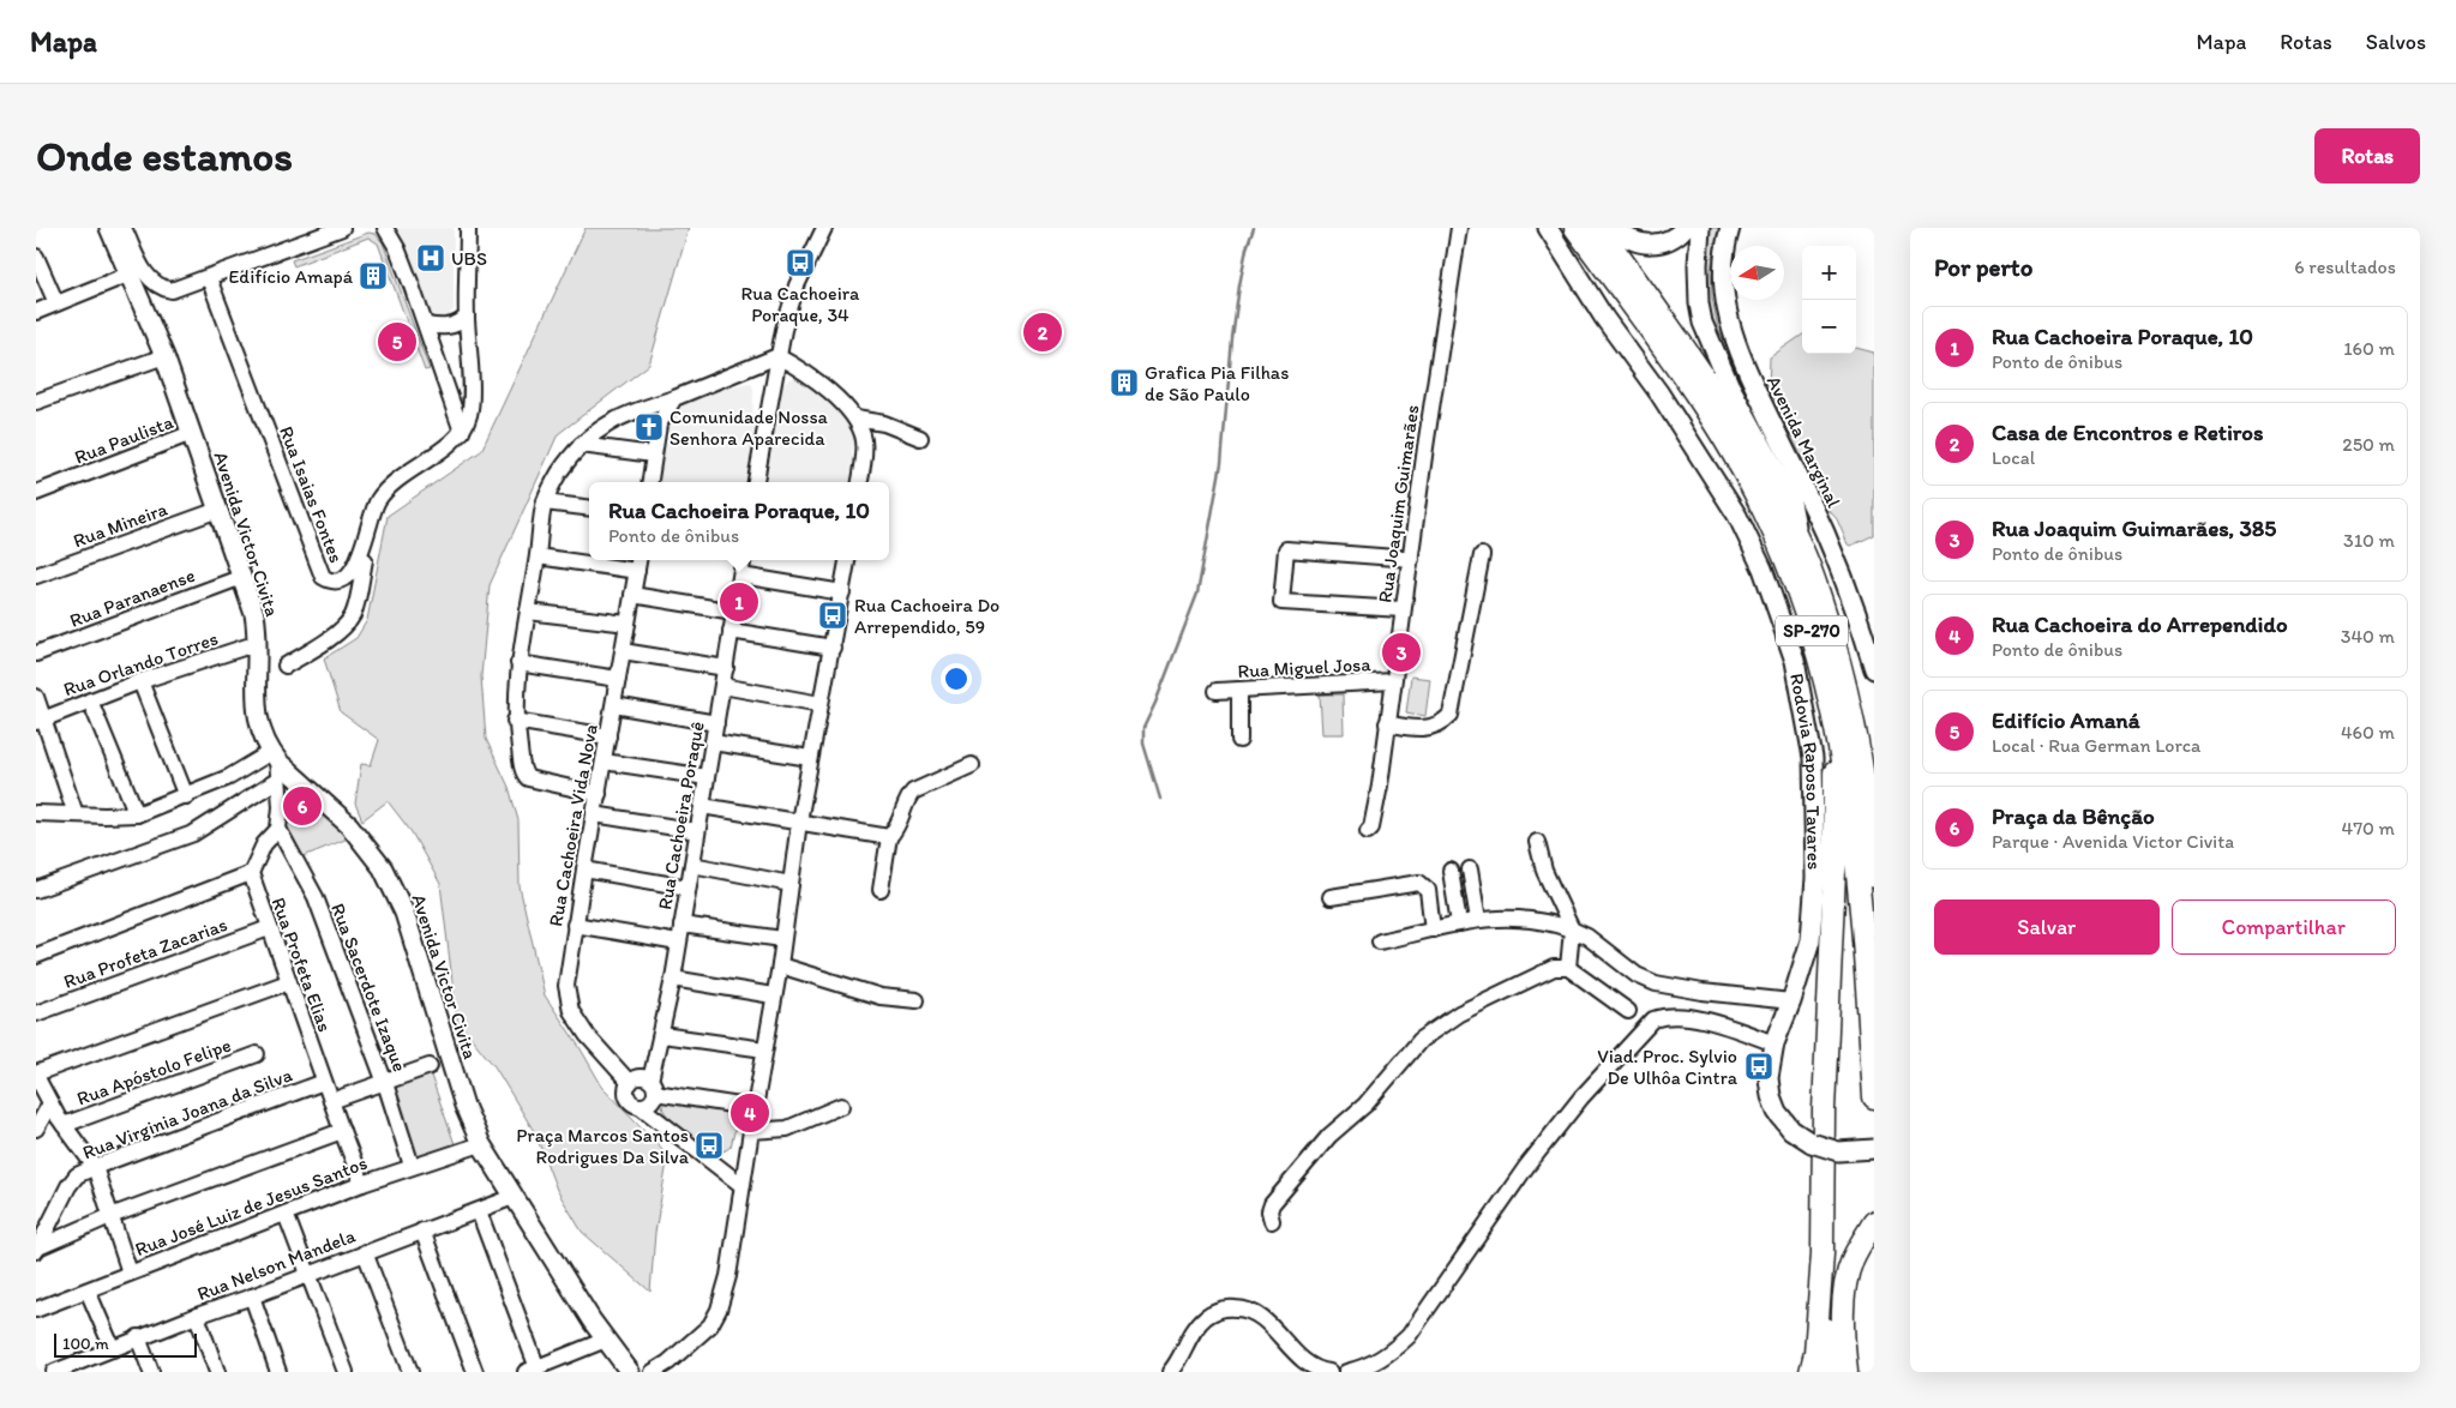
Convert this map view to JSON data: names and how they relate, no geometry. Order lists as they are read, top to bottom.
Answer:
{
  "streets": {
    "highway": ["SP-270", "Rodovia Raposo Tavares"],
    "main road": ["Avenida Marginal", "Avenida Victor Civita"],
    "street": [
      "Rua Paulista",
      "Rua Isaias Fontes",
      "Rua Joaquim Guimarães",
      "Rua Mineira",
      "Rua Paranaense",
      "Rua Orlando Torres",
      "Rua Miguel Josa",
      "Rua Cachoeira Poraquê",
      "Rua Cachoeira Vida Nova",
      "Rua Profeta Zacarias",
      "Rua Profeta Elias",
      "Rua Sacerdote Izaque",
      "Rua Apóstolo Felipe",
      "Rua Virginia Joana da Silva",
      "Rua José Luiz de Jesus Santos",
      "Rua Nelson Mandela"
    ]
  },
  "crossings": [
    ["Rua Paulista", "Avenida Victor Civita"],
    ["Avenida Marginal", "SP-270"],
    ["Rua Joaquim Guimarães", "Rua Miguel Josa"],
    ["Rua Mineira", "Avenida Victor Civita"],
    ["Avenida Victor Civita", "Rua Paranaense"],
    ["Avenida Victor Civita", "Rua Orlando Torres"],
    ["Avenida Victor Civita", "Rua José Luiz de Jesus Santos"],
    ["Avenida Victor Civita", "Rua Nelson Mandela"],
    ["Rua Cachoeira Poraquê", "Rua Cachoeira Vida Nova"],
    ["Rua Profeta Zacarias", "Rua Profeta Elias"],
    ["Rua Profeta Elias", "Rua Virginia Joana da Silva"],
    ["Rua Profeta Elias", "Rua José Luiz de Jesus Santos"],
    ["Rua Sacerdote Izaque", "Rua José Luiz de Jesus Santos"]
  ],
  "places": {
    "hospital": ["UBS"],
    "bus stop": [
      "Rua Cachoeira Poraque, 34",
      "Rua Cachoeira Do Arrependido, 59",
      "Viad. Proc. Sylvio De Ulhôa Cintra",
      "Praça Marcos Santos Rodrigues Da Silva"
    ],
    "building": ["Edifício Amapá", "Grafica Pia Filhas de São Paulo"],
    "church": ["Comunidade Nossa Senhora Aparecida"]
  },
  "scale_bar": "100 m",
  "north": "left",
  "page": {
    "header": "Mapa",
    "nav": ["Mapa", "Rotas", "Salvos"],
    "buttons": [
      "Rotas",
      ["Salvar", "Compartilhar"]
    ],
    "title": "Onde estamos",
    "heading": ["Por perto", "6 resultados"],
    "map_buttons": ["+", "−"],
    "list": [
      {
        "mark": "1",
        "name": "Rua Cachoeira Poraque, 10",
        "note": "Ponto de ônibus",
        "value": "160 m"
      },
      {
        "mark": "2",
        "name": "Casa de Encontros e Retiros",
        "note": "Local",
        "value": "250 m"
      },
      {
        "mark": "3",
        "name": "Rua Joaquim Guimarães, 385",
        "note": "Ponto de ônibus",
        "value": "310 m"
      },
      {
        "mark": "4",
        "name": "Rua Cachoeira do Arrependido",
        "note": "Ponto de ônibus",
        "value": "340 m"
      },
      {
        "mark": "5",
        "name": "Edifício Amaná",
        "note": "Local · Rua German Lorca",
        "value": "460 m"
      },
      {
        "mark": "6",
        "name": "Praça da Bênção",
        "note": "Parque · Avenida Victor Civita",
        "value": "470 m"
      }
    ],
    "pins": [
      "2",
      "5",
      "1",
      "3",
      "6",
      "4"
    ],
    "popup": ["Rua Cachoeira Poraque, 10", "Ponto de ônibus"],
    "scale": "100 m"
  }
}
